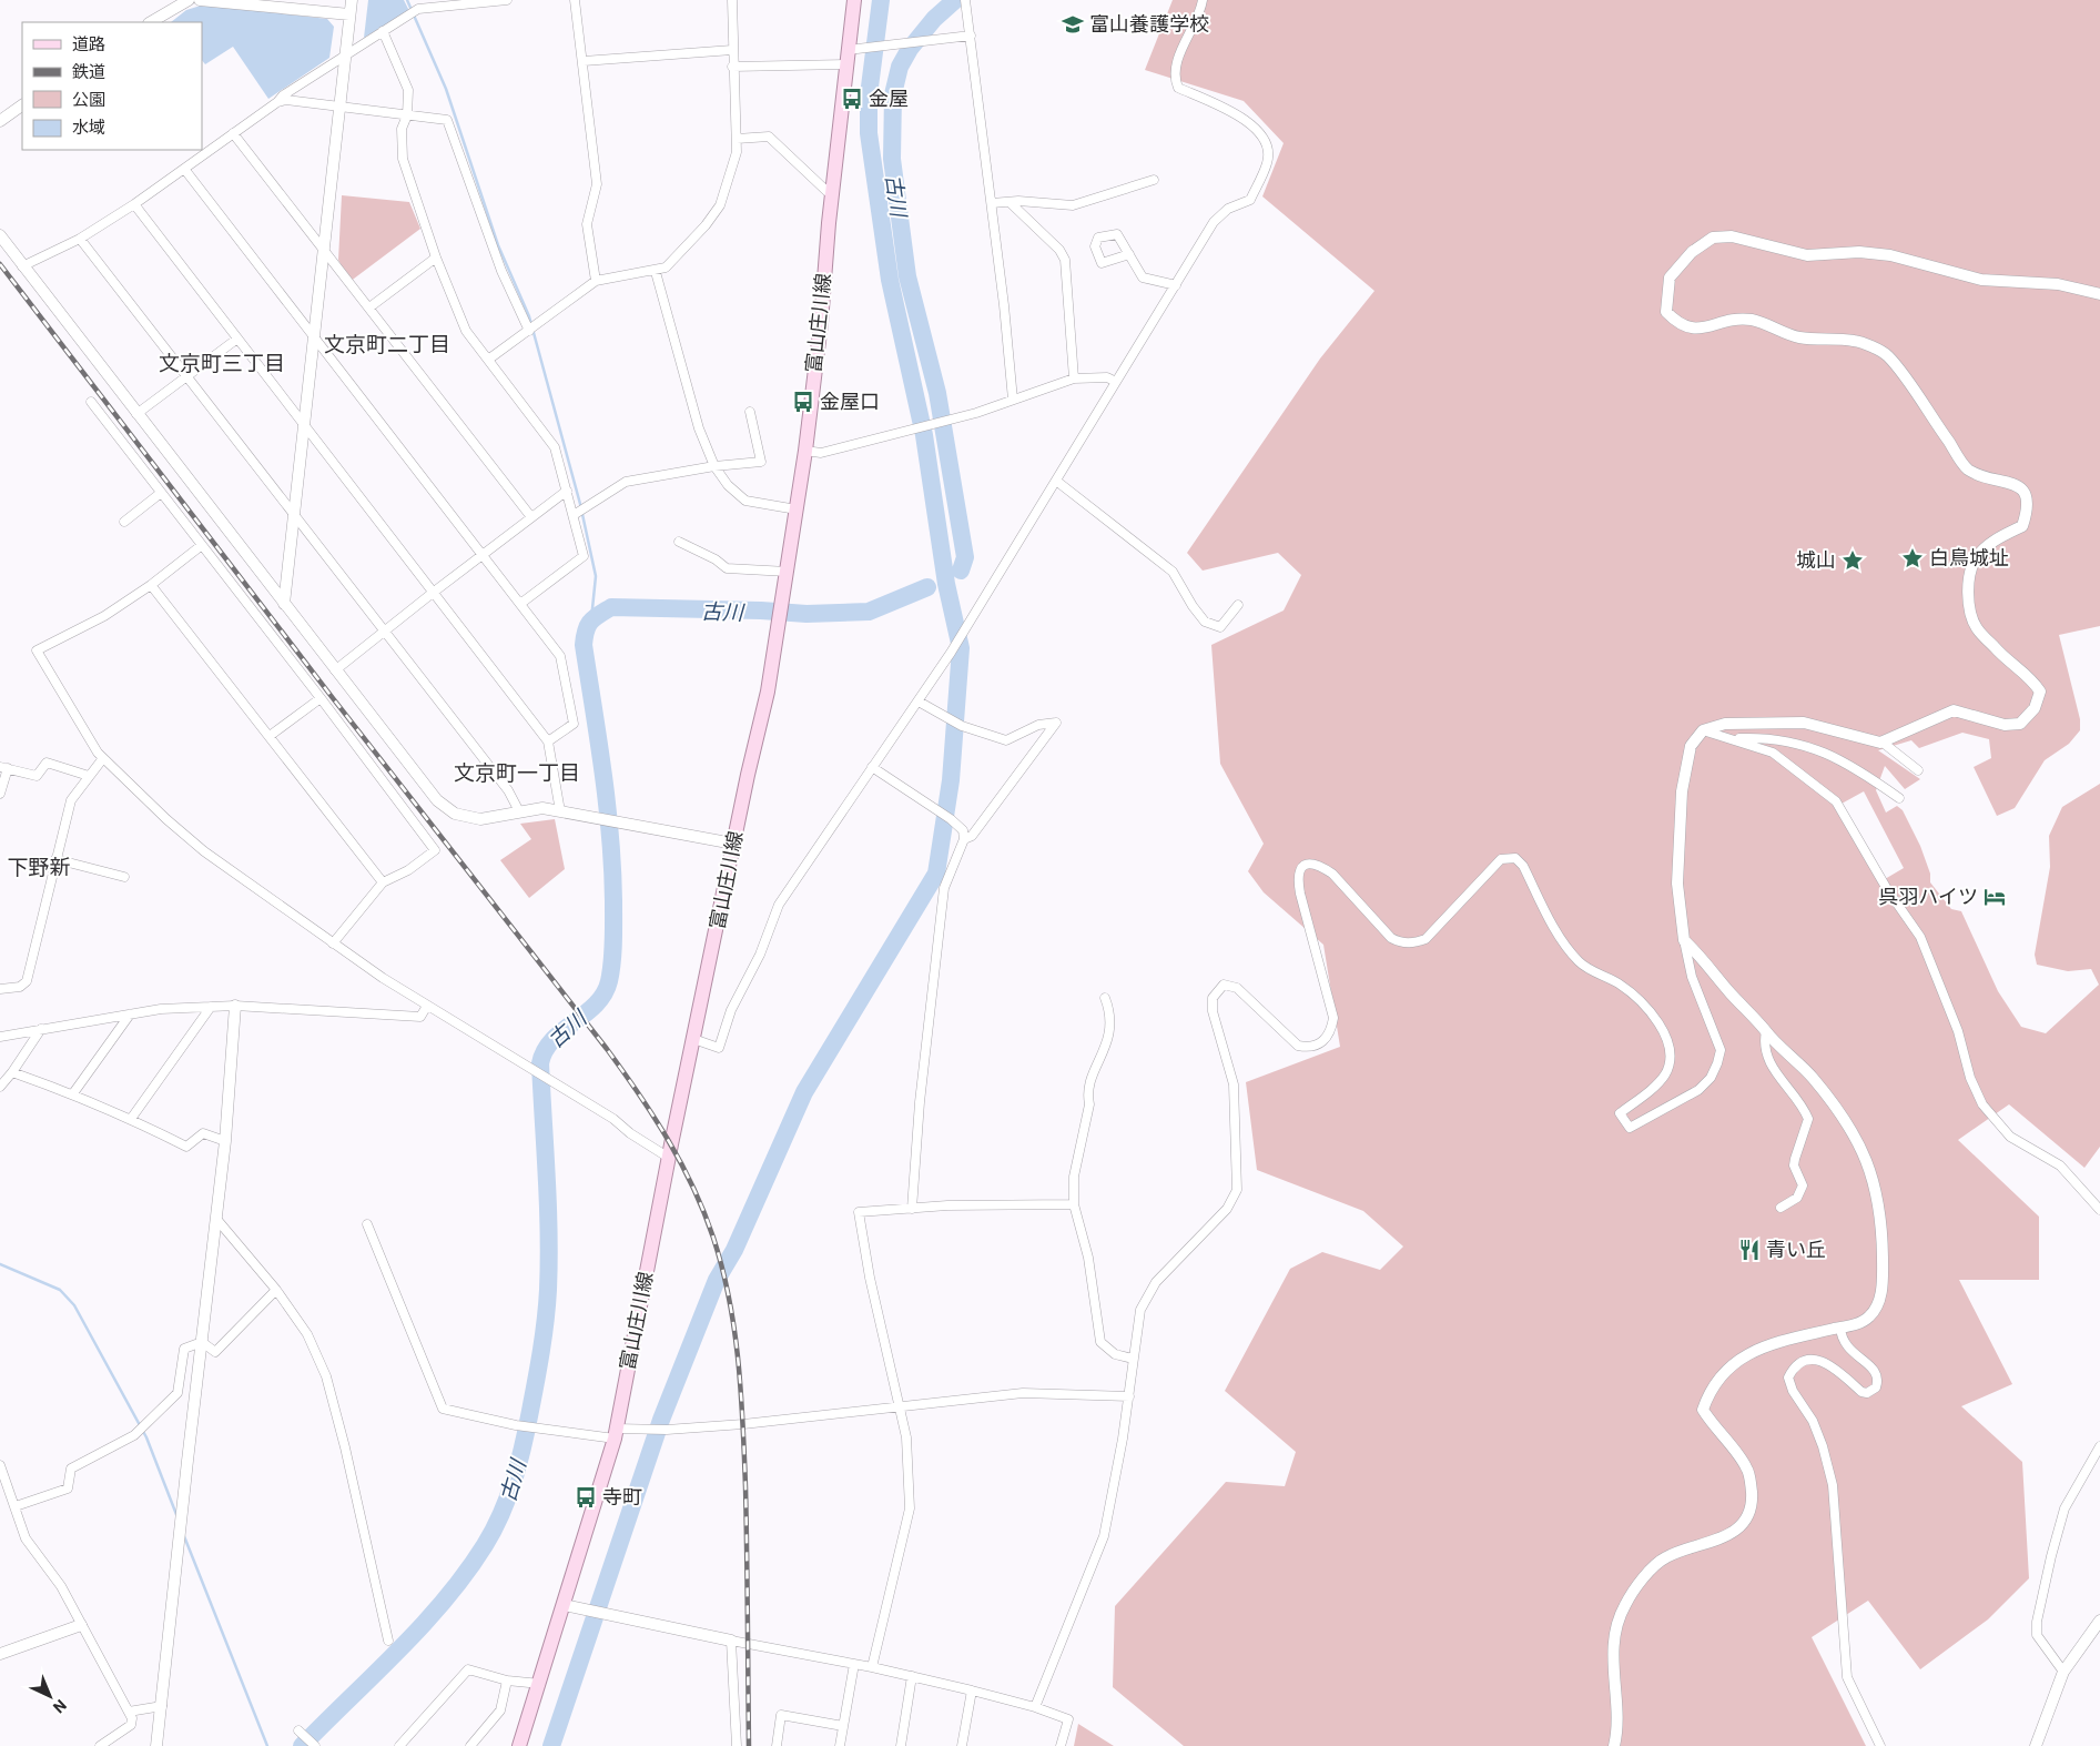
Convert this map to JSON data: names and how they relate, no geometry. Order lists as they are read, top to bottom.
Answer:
{
  "streets": {
    "main road": ["富山庄川線"]
  },
  "districts": [
    "文京町二丁目",
    "文京町三丁目",
    "文京町一丁目",
    "下野新"
  ],
  "water": ["古川"],
  "places": {
    "school or university": ["富山養護学校"],
    "bus stop": ["金屋", "金屋口", "寺町"],
    "place": ["白鳥城址", "城山"],
    "hotel": ["呉羽ハイツ"],
    "restaurant": ["青い丘"]
  },
  "legend": [
    "道路",
    "鉄道",
    "公園",
    "水域"
  ],
  "north": "bottom right"
}
